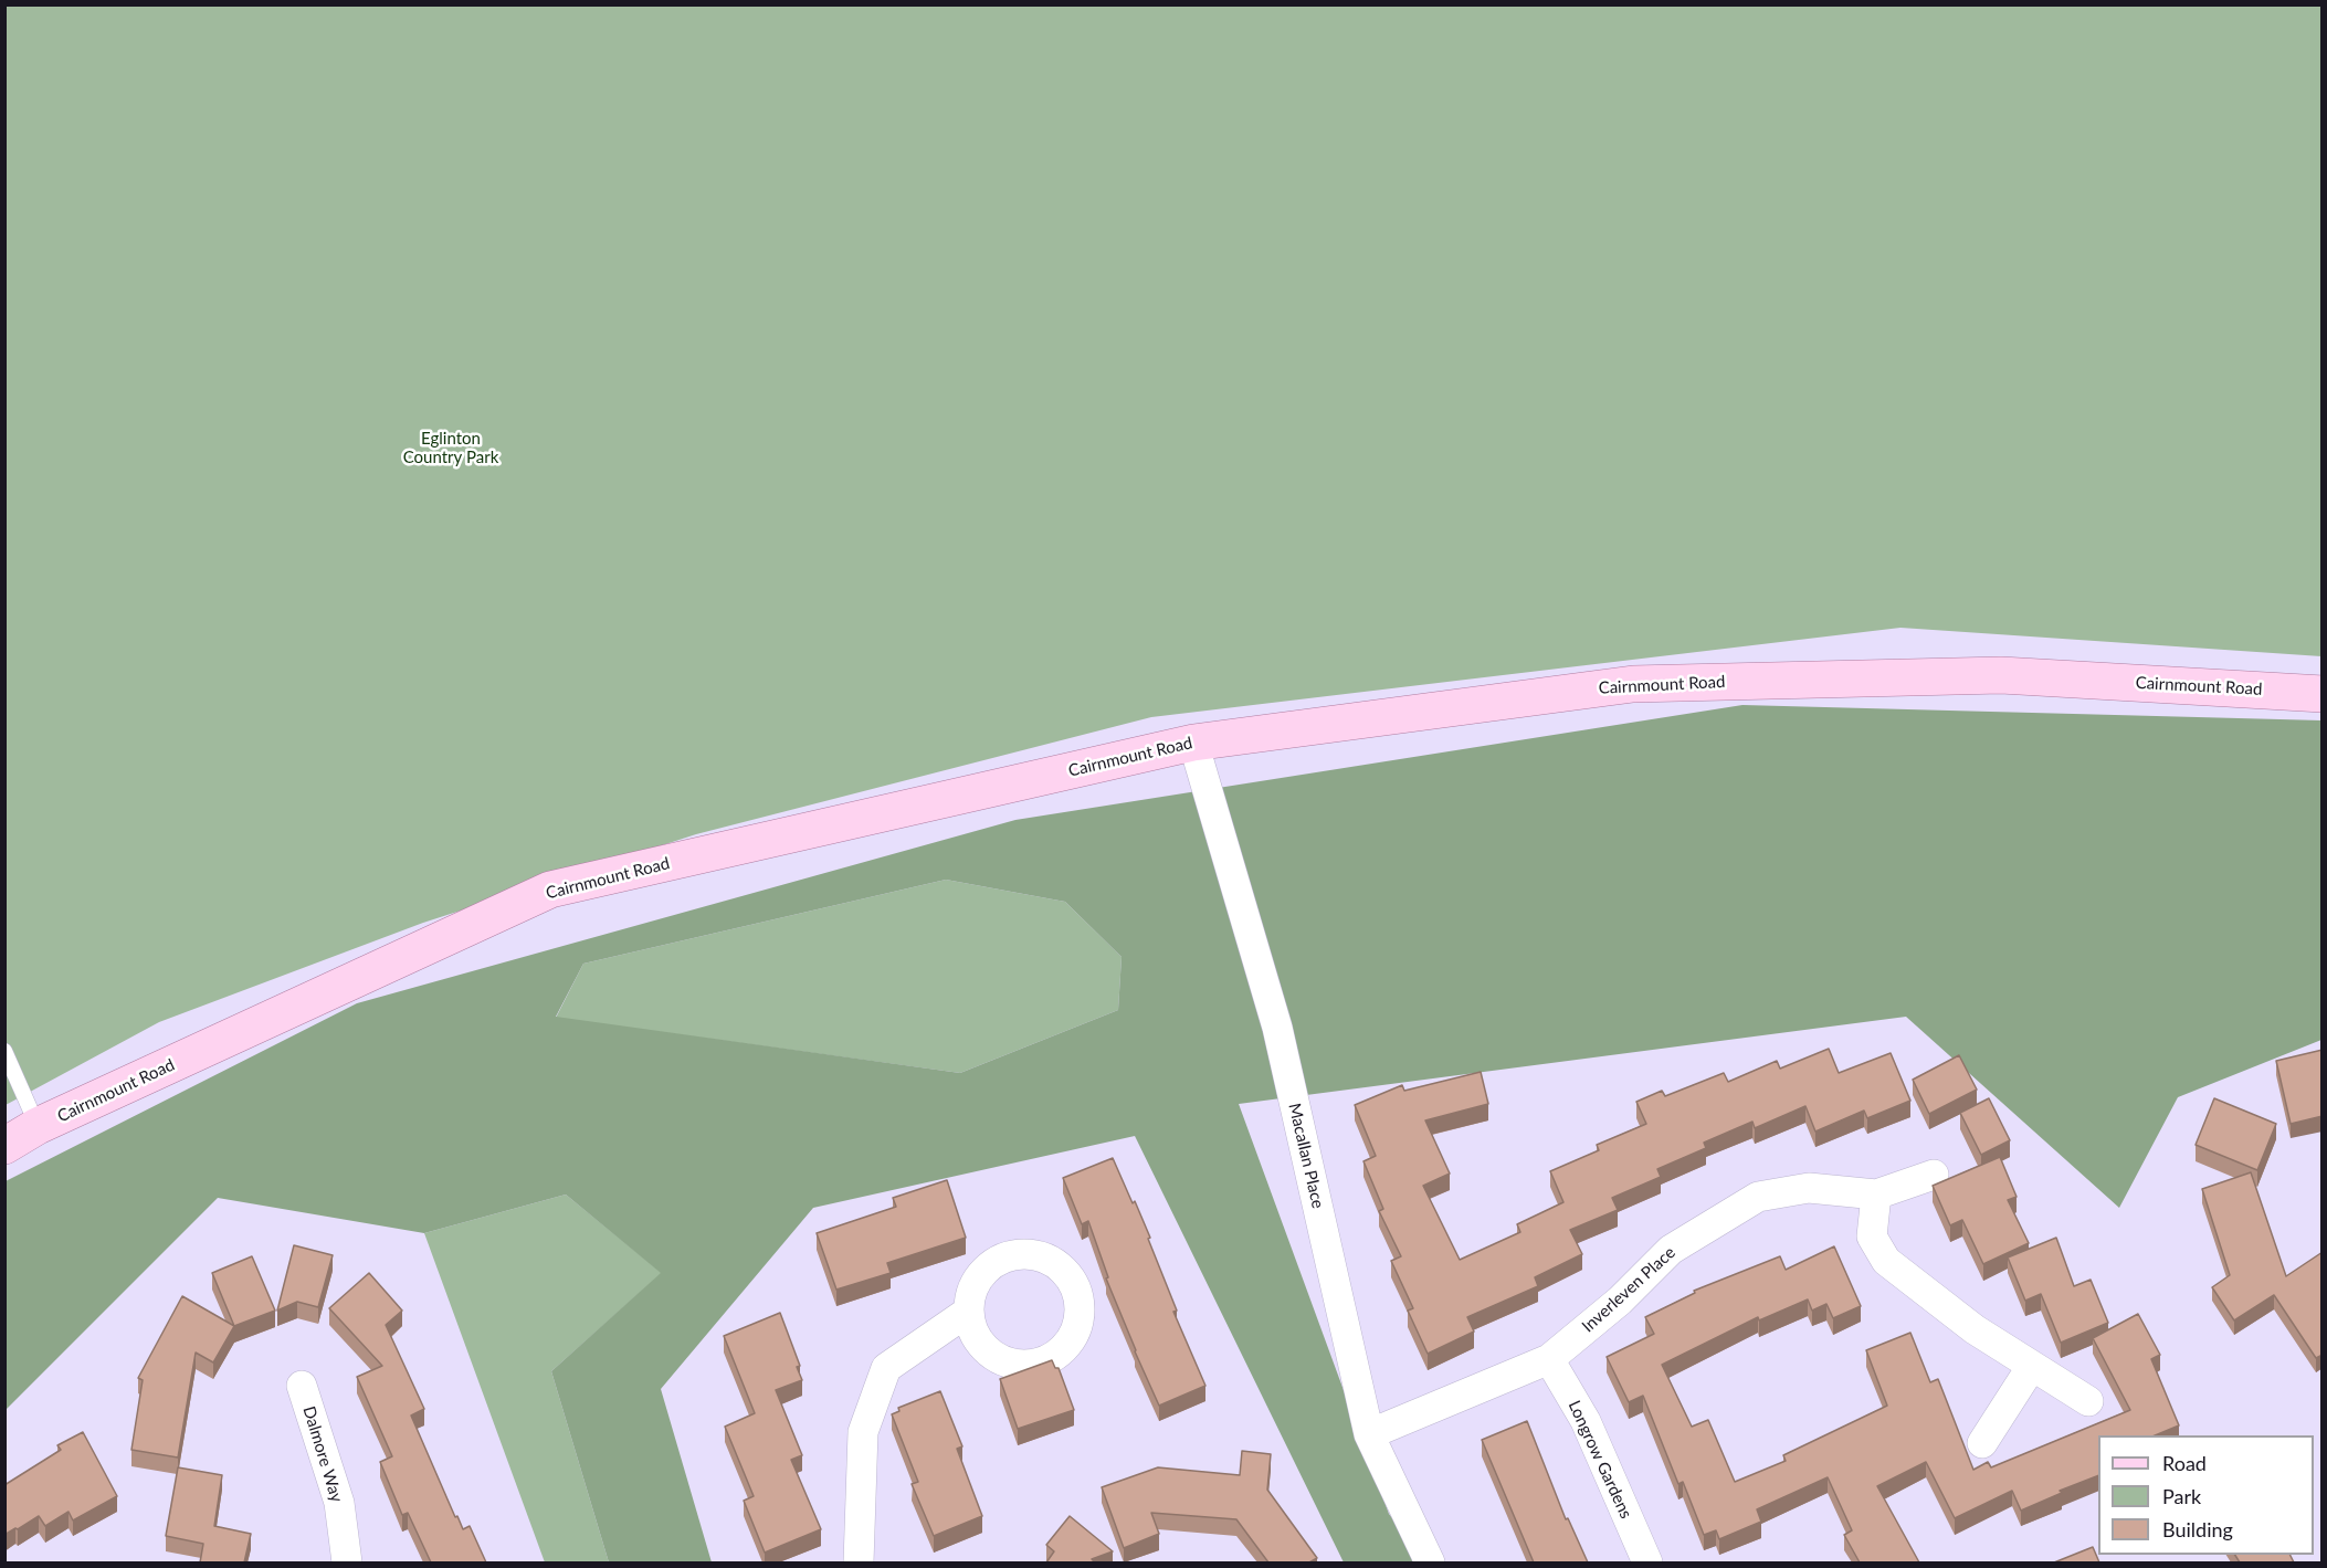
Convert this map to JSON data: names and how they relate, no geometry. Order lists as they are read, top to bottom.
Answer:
{
  "streets": {
    "main road": ["Cairnmount Road"],
    "street": [
      "Macallan Place",
      "Inverleven Place",
      "Dalmore Way",
      "Longrow Gardens"
    ]
  },
  "crossings": [
    ["Cairnmount Road", "Macallan Place"],
    ["Macallan Place", "Inverleven Place"],
    ["Inverleven Place", "Longrow Gardens"]
  ],
  "parks": ["Eglinton Country Park"],
  "legend": ["Road", "Park", "Building"]
}
